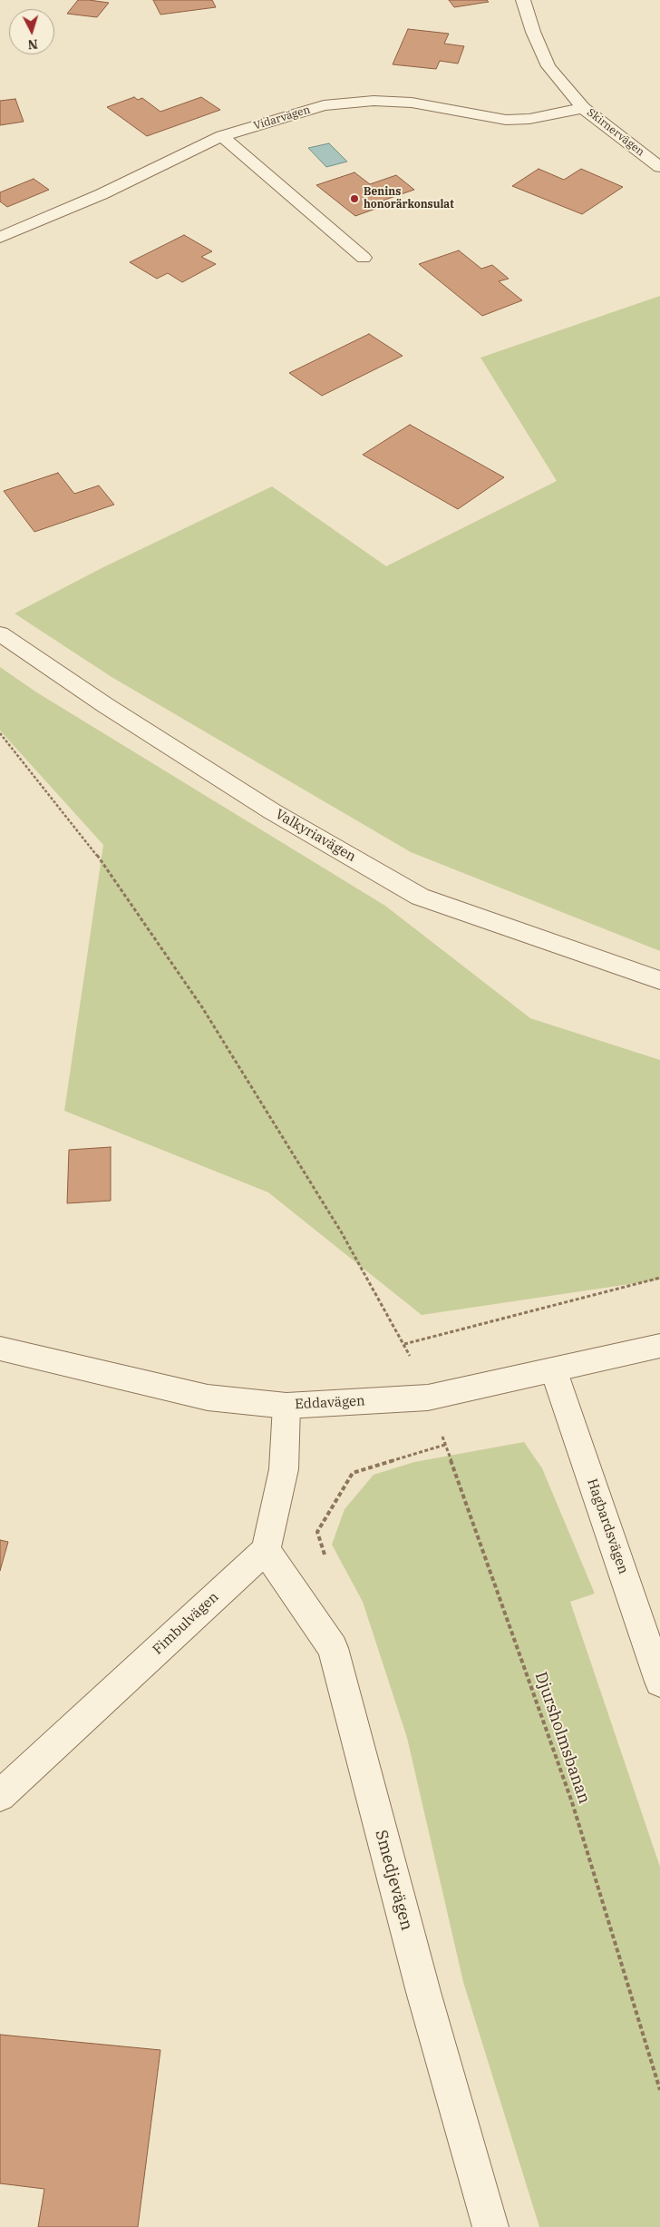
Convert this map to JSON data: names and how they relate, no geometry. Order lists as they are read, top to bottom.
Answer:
{
  "streets": {
    "street": [
      "Vidarvägen",
      "Skirnervägen",
      "Valkyriavägen",
      "Eddavägen",
      "Hagbardsvägen",
      "Fimbulvägen",
      "Smedjevägen"
    ],
    "path": ["Djursholmsbanan"]
  },
  "crossings": [
    ["Vidarvägen", "Skirnervägen"],
    ["Eddavägen", "Hagbardsvägen"],
    ["Eddavägen", "Djursholmsbanan"],
    ["Fimbulvägen", "Smedjevägen"]
  ],
  "places": ["Benins honorärkonsulat"],
  "north": "bottom"
}
